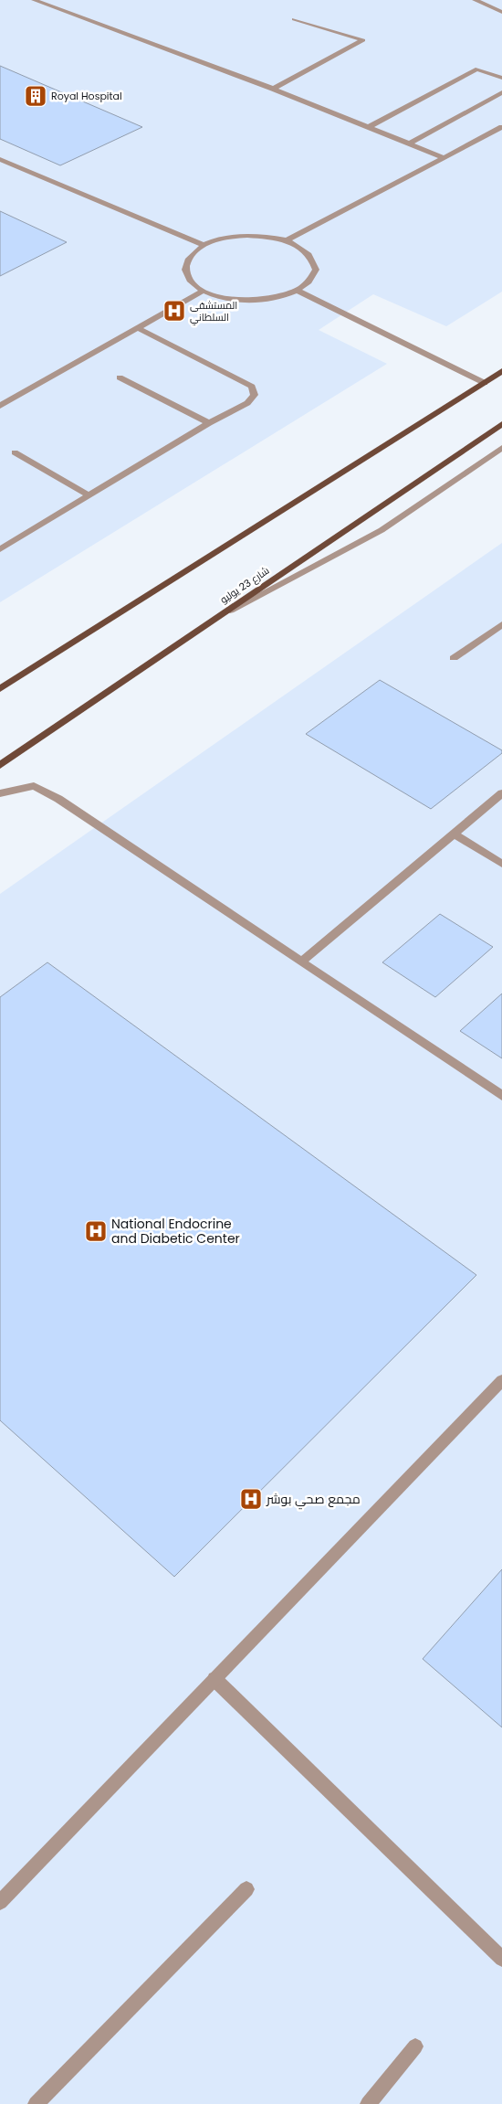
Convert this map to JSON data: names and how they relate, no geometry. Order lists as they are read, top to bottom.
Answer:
{
  "streets": {
    "main road": ["شارع 23 يوليو"]
  },
  "places": {
    "building": ["Royal Hospital"],
    "hospital": ["المستشفى السلطاني", "National Endocrine and Diabetic Center", "مجمع صحي بوشر"]
  }
}
